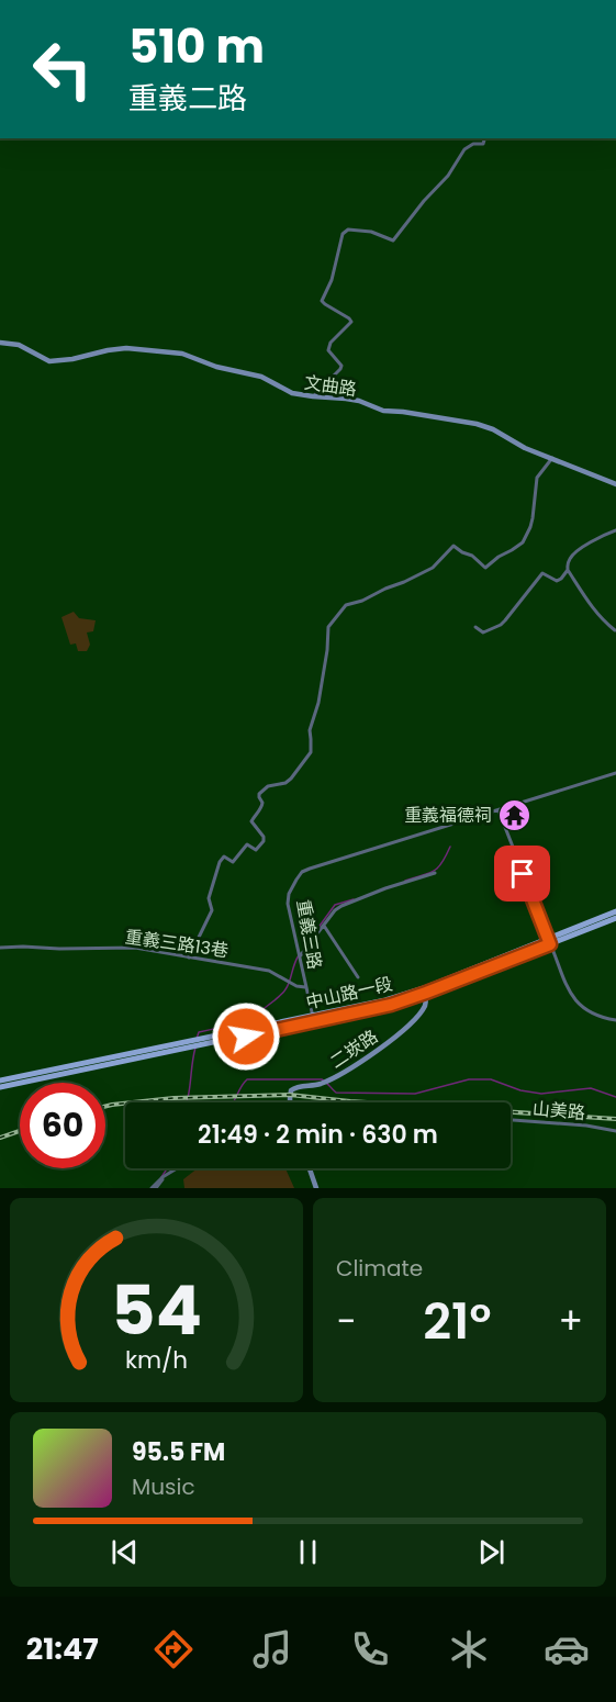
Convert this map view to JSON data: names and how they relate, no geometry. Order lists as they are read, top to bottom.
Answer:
{
  "streets": {
    "main road": ["中山路一段"],
    "street": [
      "文曲路",
      "重義三路",
      "重義三路13巷",
      "二崁路",
      "山美路"
    ]
  },
  "crossings": [
    ["重義三路", "重義三路13巷"],
    ["重義三路", "中山路一段"],
    ["中山路一段", "二崁路"]
  ],
  "places": {
    "temple": ["重義福德祠"]
  },
  "page": {
    "turn": ["510 m", "重義二路"],
    "limit": "60",
    "trip": "21:49 · 2 min · 630 m",
    "tile": "Climate",
    "heat": ["−", "21°", "+"],
    "song": ["95.5 FM", "Music"],
    "tabs": "21:47",
    "gauge": ["54", "km/h"]
  }
}
